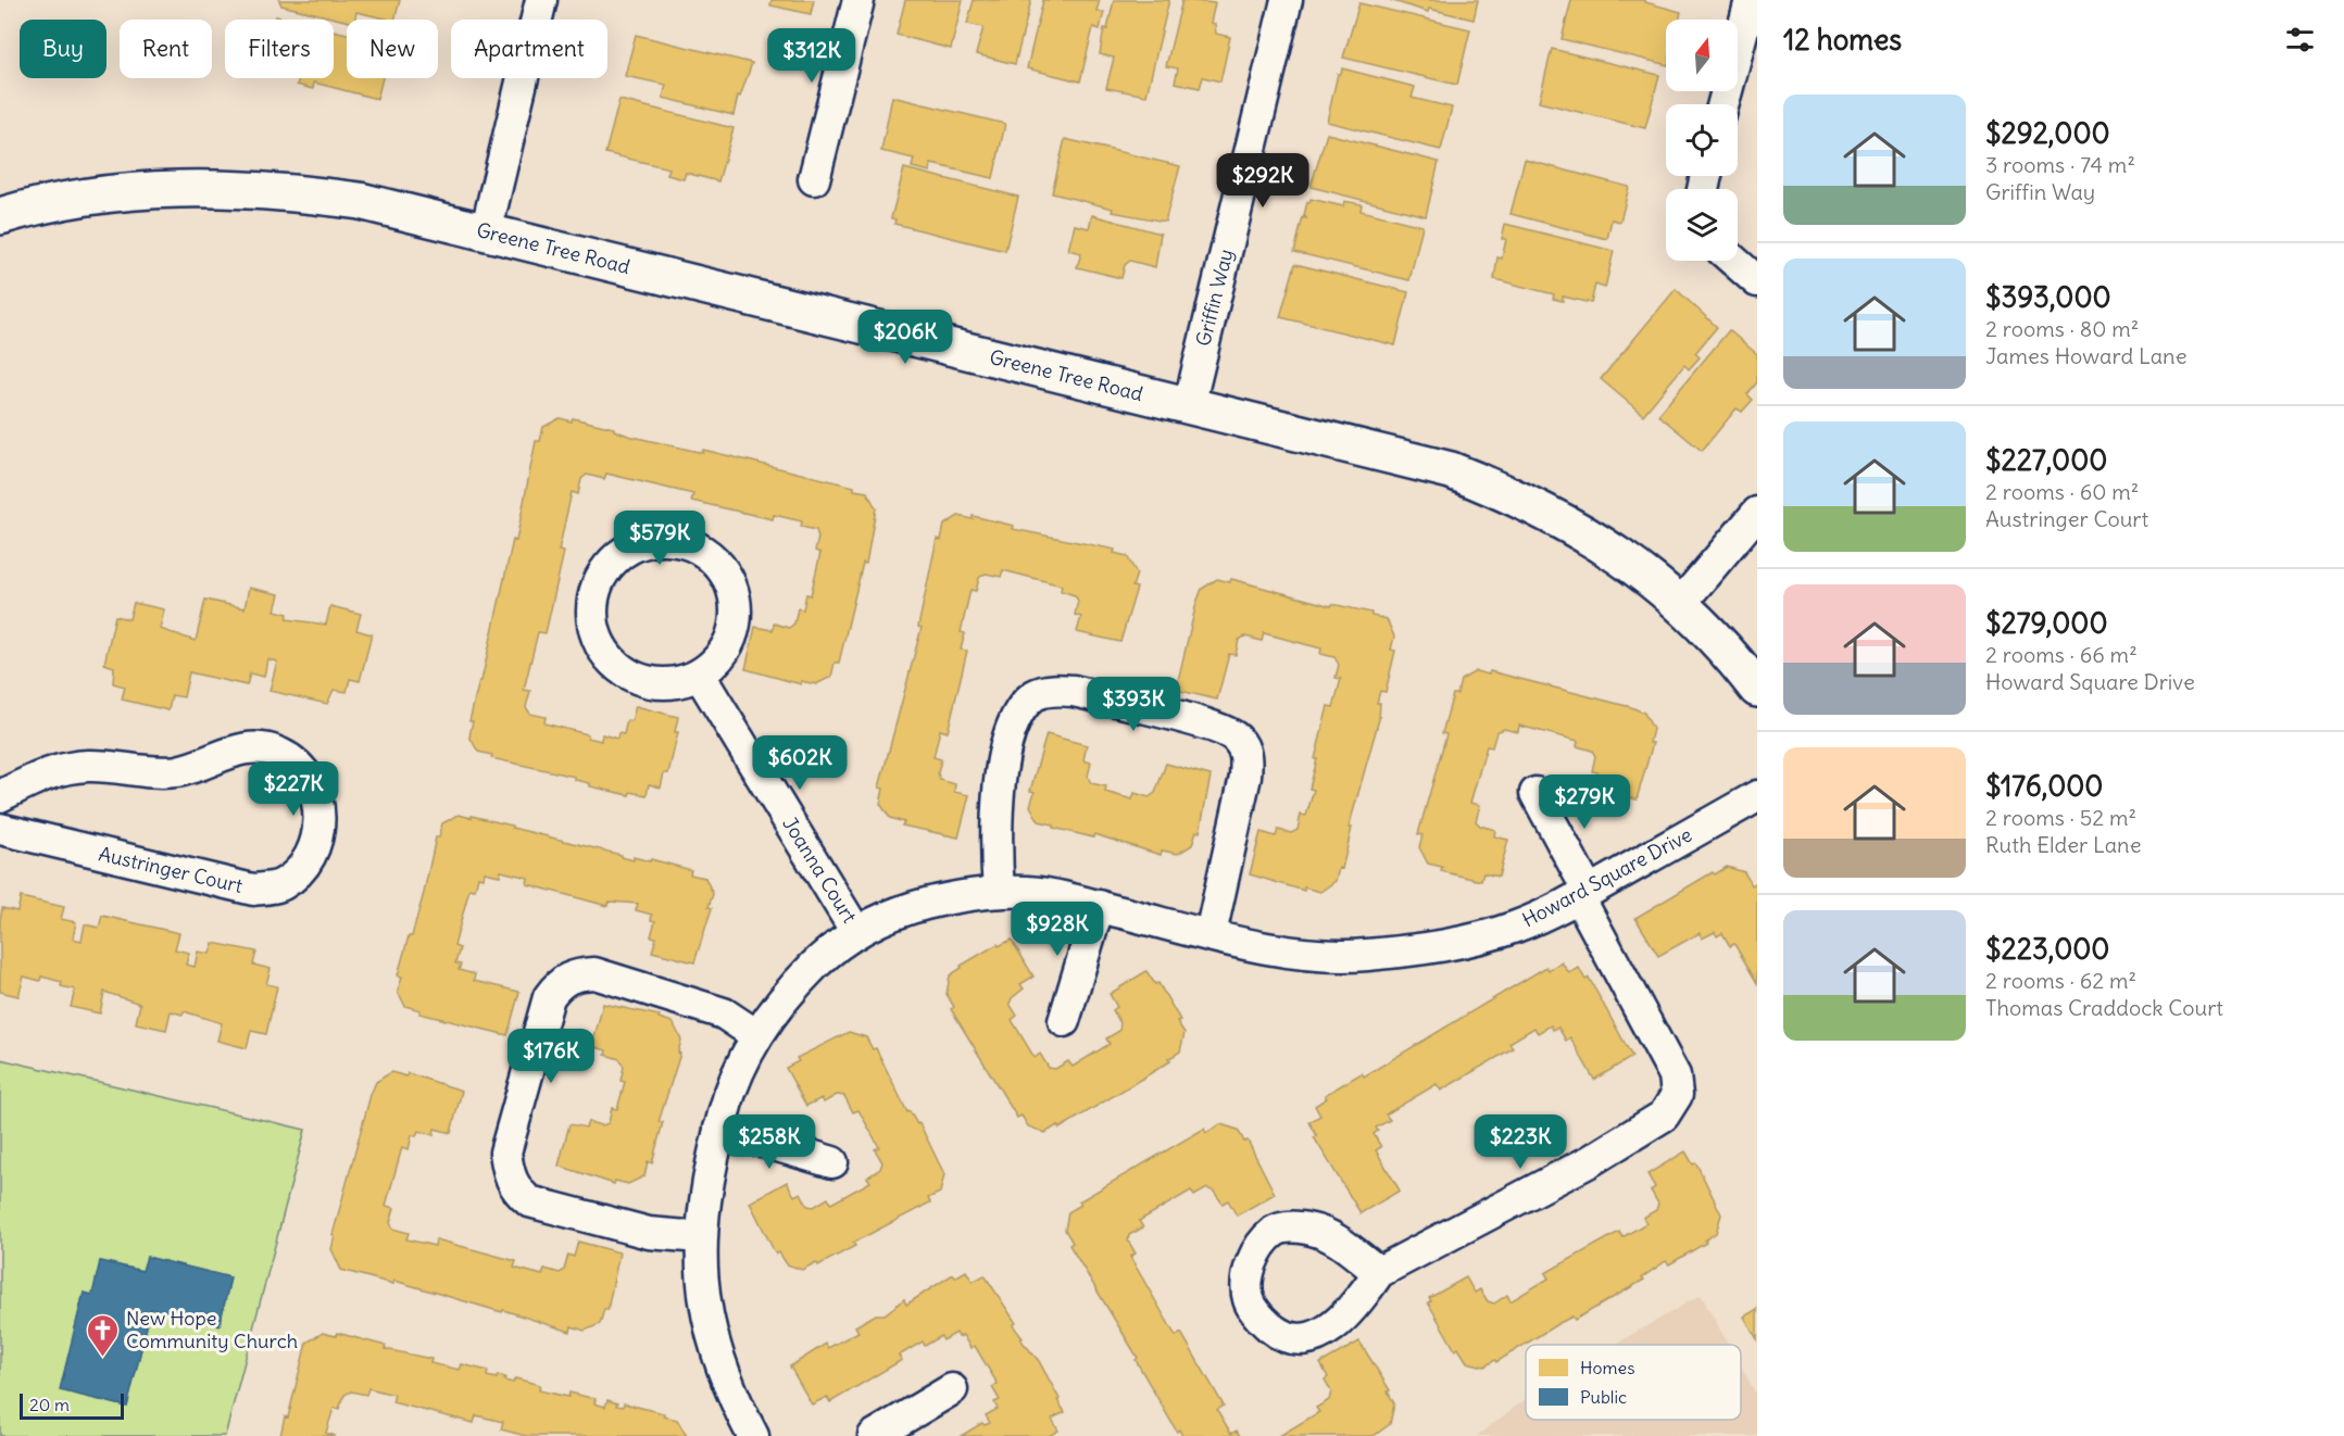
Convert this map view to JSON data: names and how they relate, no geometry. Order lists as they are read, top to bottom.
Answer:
{
  "streets": {
    "street": [
      "Greene Tree Road",
      "Griffin Way",
      "Austringer Court",
      "Joanna Court",
      "Howard Square Drive"
    ]
  },
  "crossings": [
    ["Greene Tree Road", "Griffin Way"],
    ["Joanna Court", "Howard Square Drive"]
  ],
  "places": {
    "church": ["New Hope Community Church"]
  },
  "legend": ["Homes", "Public"],
  "scale_bar": "20 m",
  "north": "top",
  "page": {
    "heading": "12 homes",
    "chip": [
      "Buy",
      "Rent",
      "Filters",
      "New",
      "Apartment"
    ],
    "price": [
      "$312K",
      "$292K",
      "$206K",
      "$579K",
      "$393K",
      "$602K",
      "$227K",
      "$279K",
      "$928K",
      "$176K",
      "$258K",
      "$223K"
    ],
    "list": [
      {
        "name": "$292,000",
        "note": "3 rooms · 74 m² · Griffin Way"
      },
      {
        "name": "$393,000",
        "note": "2 rooms · 80 m² · James Howard Lane"
      },
      {
        "name": "$227,000",
        "note": "2 rooms · 60 m² · Austringer Court"
      },
      {
        "name": "$279,000",
        "note": "2 rooms · 66 m² · Howard Square Drive"
      },
      {
        "name": "$176,000",
        "note": "2 rooms · 52 m² · Ruth Elder Lane"
      },
      {
        "name": "$223,000",
        "note": "2 rooms · 62 m² · Thomas Craddock Court"
      }
    ],
    "scale": "20 m"
  }
}
